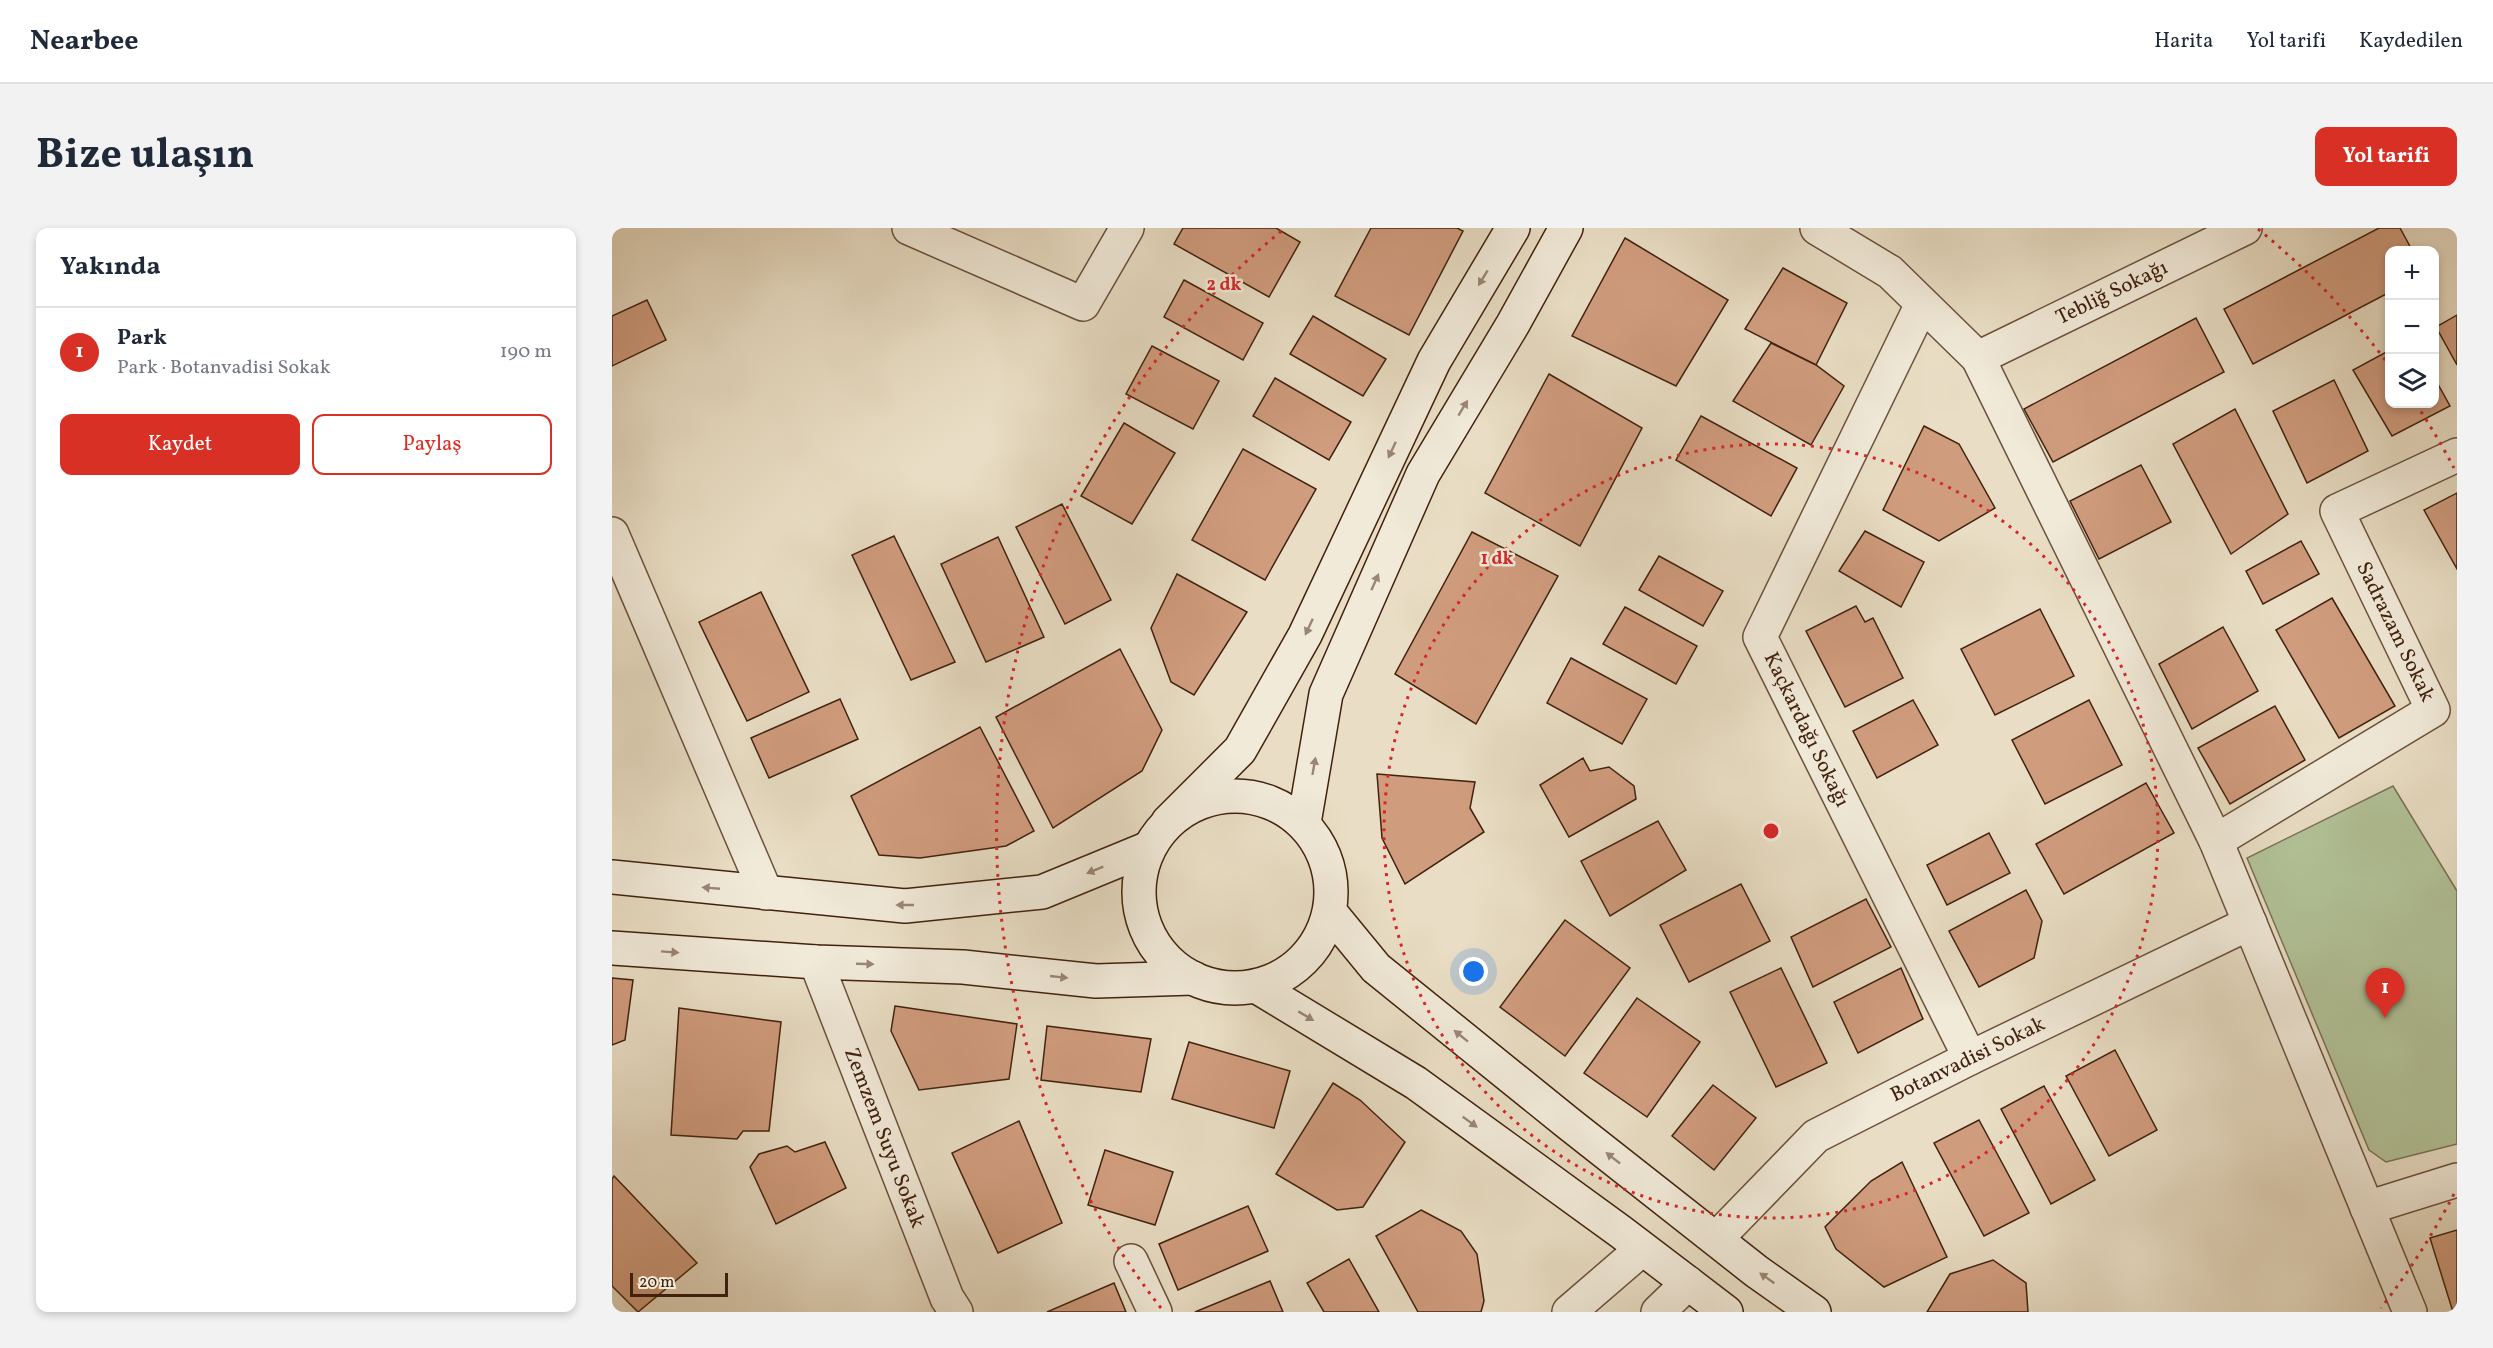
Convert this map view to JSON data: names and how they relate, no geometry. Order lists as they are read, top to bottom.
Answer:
{
  "streets": {
    "street": [
      "Tebliğ Sokağı",
      "Sadrazam Sokak",
      "Kaçkardağı Sokağı",
      "Botanvadisi Sokak",
      "Zemzem Suyu Sokak"
    ]
  },
  "crossings": [
    ["Kaçkardağı Sokağı", "Botanvadisi Sokak"]
  ],
  "scale_bar": "20 m",
  "page": {
    "header": "Nearbee",
    "nav": ["Harita", "Yol tarifi", "Kaydedilen"],
    "title": "Bize ulaşın",
    "buttons": [
      "Yol tarifi",
      ["Kaydet", "Paylaş"]
    ],
    "heading": "Yakında",
    "map_buttons": ["+", "−"],
    "list": [
      {
        "mark": "1",
        "name": "Park",
        "note": "Park · Botanvadisi Sokak",
        "value": "190 m"
      }
    ],
    "pins": "1",
    "scale": "20 m"
  },
  "rings": ["2 dk", "1 dk"]
}
